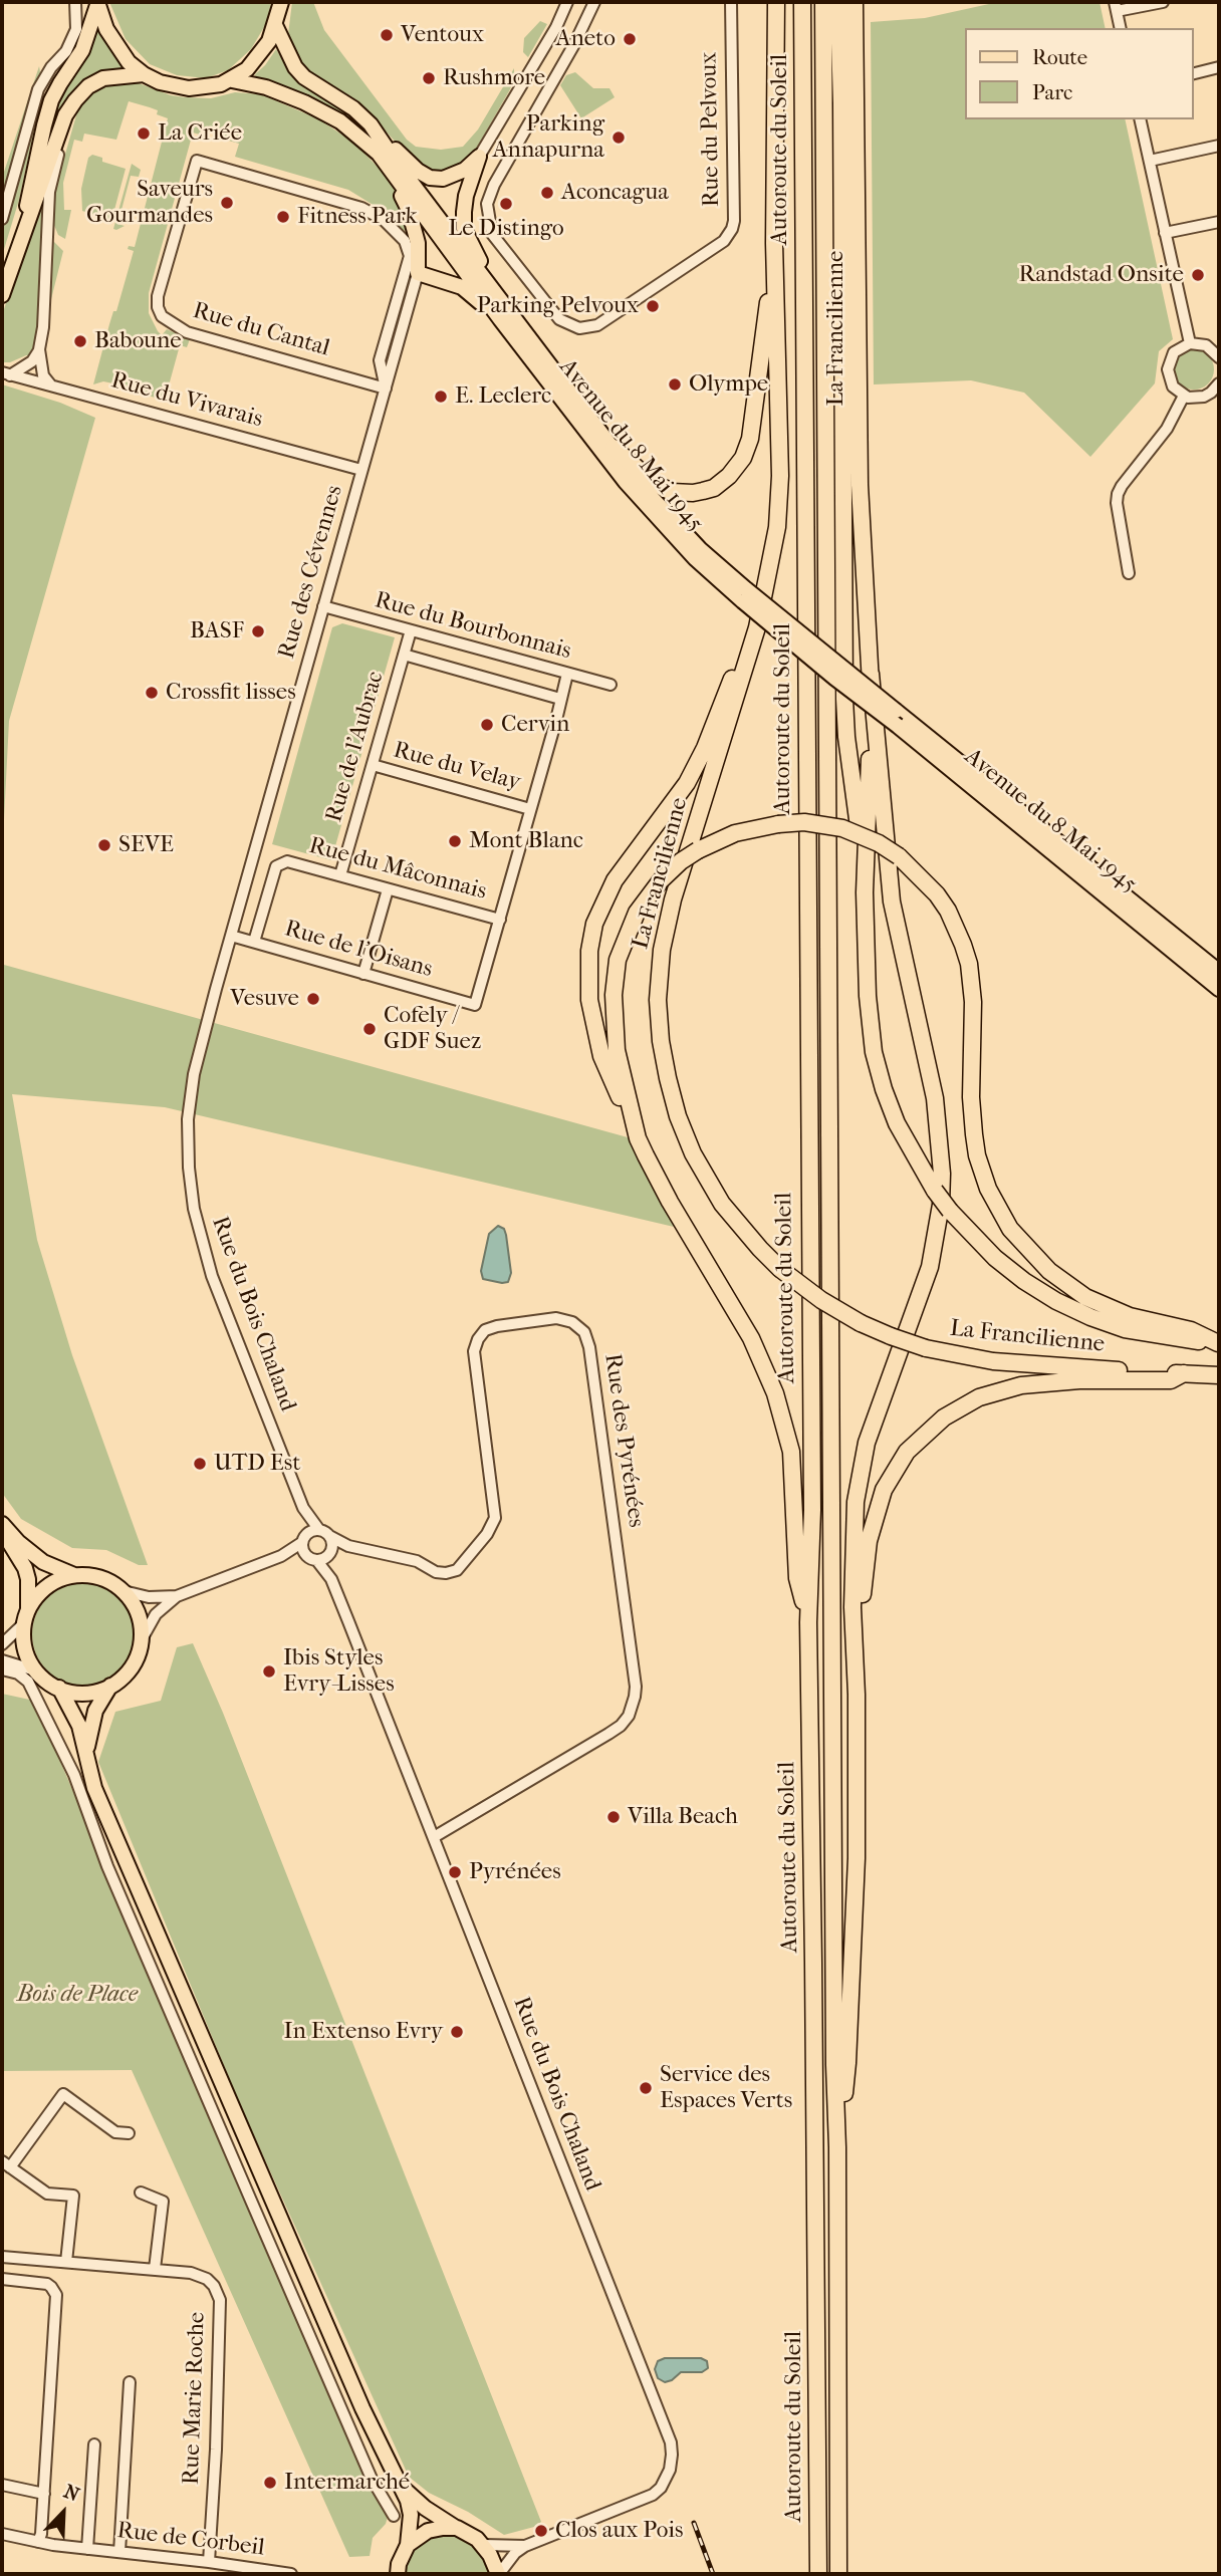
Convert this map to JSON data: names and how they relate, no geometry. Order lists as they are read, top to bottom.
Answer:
{
  "streets": {
    "highway": ["Autoroute du Soleil", "La Francilienne"],
    "main road": ["Avenue du 8 Mai 1945"],
    "street": [
      "Rue du Pelvoux",
      "Rue du Cantal",
      "Rue du Vivarais",
      "Rue des Cévennes",
      "Rue du Bourbonnais",
      "Rue de l'Aubrac",
      "Rue du Velay",
      "Rue du Mâconnais",
      "Rue de l'Oisans",
      "Rue du Bois Chaland",
      "Rue des Pyrénées",
      "Rue Marie Roche",
      "Rue de Corbeil"
    ]
  },
  "crossings": [
    ["Rue du Cantal", "Rue des Cévennes"],
    ["Rue du Vivarais", "Rue des Cévennes"],
    ["Rue des Cévennes", "Rue du Bourbonnais"],
    ["Rue des Cévennes", "Rue de l'Oisans"],
    ["Rue des Cévennes", "Rue du Bois Chaland"],
    ["Rue du Bourbonnais", "Rue de l'Aubrac"],
    ["Rue de l'Aubrac", "Rue du Velay"],
    ["Rue de l'Aubrac", "Rue du Mâconnais"],
    ["Rue du Mâconnais", "Rue de l'Oisans"],
    ["Rue du Bois Chaland", "Rue des Pyrénées"],
    ["Rue Marie Roche", "Rue de Corbeil"]
  ],
  "parks": ["Bois de Place"],
  "places": [
    "Ventoux",
    "Aneto",
    "Rushmore",
    "La Criée",
    "Parking Annapurna",
    "Aconcagua",
    "Saveurs Gourmandes",
    "Le Distingo",
    "Fitness Park",
    "Randstad Onsite",
    "Parking Pelvoux",
    "Baboune",
    "Olympe",
    "E. Leclerc",
    "BASF",
    "Crossfit lisses",
    "Cervin",
    "Mont Blanc",
    "SEVE",
    "Vesuve",
    "Cofely / GDF Suez",
    "UTD Est",
    "Ibis Styles Evry-Lisses",
    "Villa Beach",
    "Pyrénées",
    "In Extenso Evry",
    "Service des Espaces Verts",
    "Intermarché",
    "Clos aux Pois"
  ],
  "legend": ["Route", "Parc"],
  "north": "top right"
}
